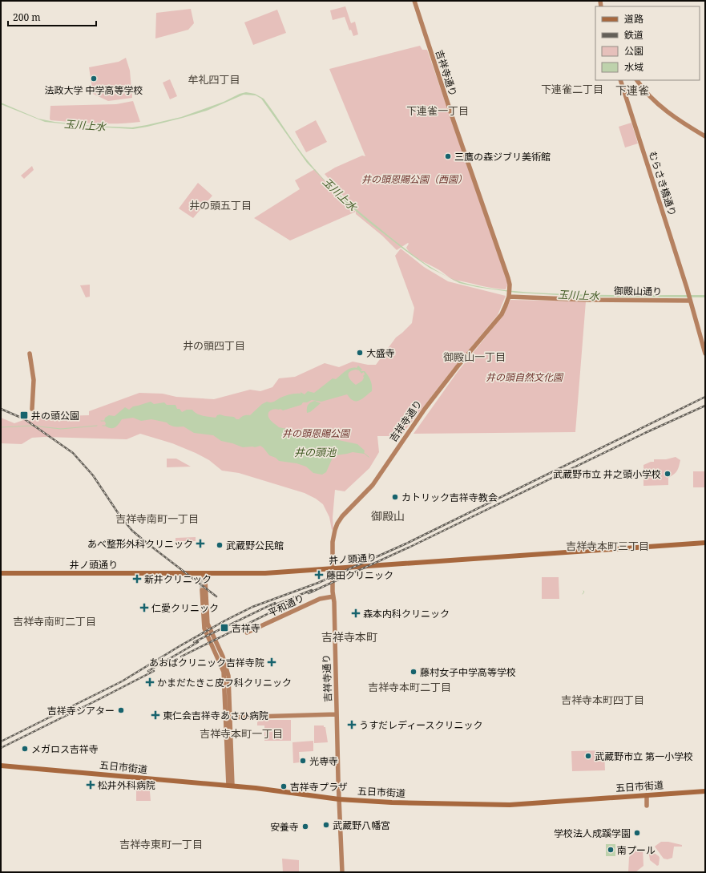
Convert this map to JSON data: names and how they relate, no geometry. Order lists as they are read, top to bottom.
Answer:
{
  "streets": {
    "main road": ["井ノ頭通り", "五日市街道"],
    "street": [
      "吉祥寺通り",
      "むらさき橋通り",
      "御殿山通り",
      "平和通り"
    ]
  },
  "crossings": [
    ["吉祥寺通り", "御殿山通り"],
    ["吉祥寺通り", "井ノ頭通り"],
    ["吉祥寺通り", "平和通り"],
    ["吉祥寺通り", "五日市街道"],
    ["むらさき橋通り", "御殿山通り"]
  ],
  "districts": [
    "牟礼四丁目",
    "下連雀二丁目",
    "下連雀",
    "下連雀一丁目",
    "井の頭五丁目",
    "井の頭四丁目",
    "御殿山一丁目",
    "御殿山",
    "吉祥寺南町一丁目",
    "吉祥寺本町三丁目",
    "吉祥寺南町二丁目",
    "吉祥寺本町",
    "吉祥寺本町二丁目",
    "吉祥寺本町四丁目",
    "吉祥寺本町一丁目",
    "吉祥寺東町一丁目"
  ],
  "water": ["玉川上水", "井の頭池"],
  "parks": ["井の頭恩賜公園（西園）", "井の頭自然文化園", "井の頭恩賜公園"],
  "places": {
    "other": [
      "法政大学 中学高等学校",
      "三鷹の森ジブリ美術館",
      "大盛寺",
      "武蔵野市立 井之頭小学校",
      "カトリック吉祥寺教会",
      "武蔵野公民館",
      "藤村女子中学高等学校",
      "吉祥寺シアター",
      "メガロス吉祥寺",
      "武蔵野市立 第一小学校",
      "光専寺",
      "吉祥寺プラザ",
      "武蔵野八幡宮",
      "安養寺",
      "学校法人成蹊学園",
      "南プール"
    ],
    "transit": ["井の頭公園", "吉祥寺"],
    "health": [
      "あべ整形外科クリニック",
      "藤田クリニック",
      "新井クリニック",
      "仁愛クリニック",
      "森本内科クリニック",
      "あおばクリニック吉祥寺院",
      "かまだたきこ皮フ科クリニック",
      "東仁会吉祥寺あさひ病院",
      "うすだレディースクリニック",
      "松井外科病院"
    ]
  },
  "legend": [
    "道路",
    "鉄道",
    "公園",
    "水域"
  ],
  "scale_bar": "200 m"
}
